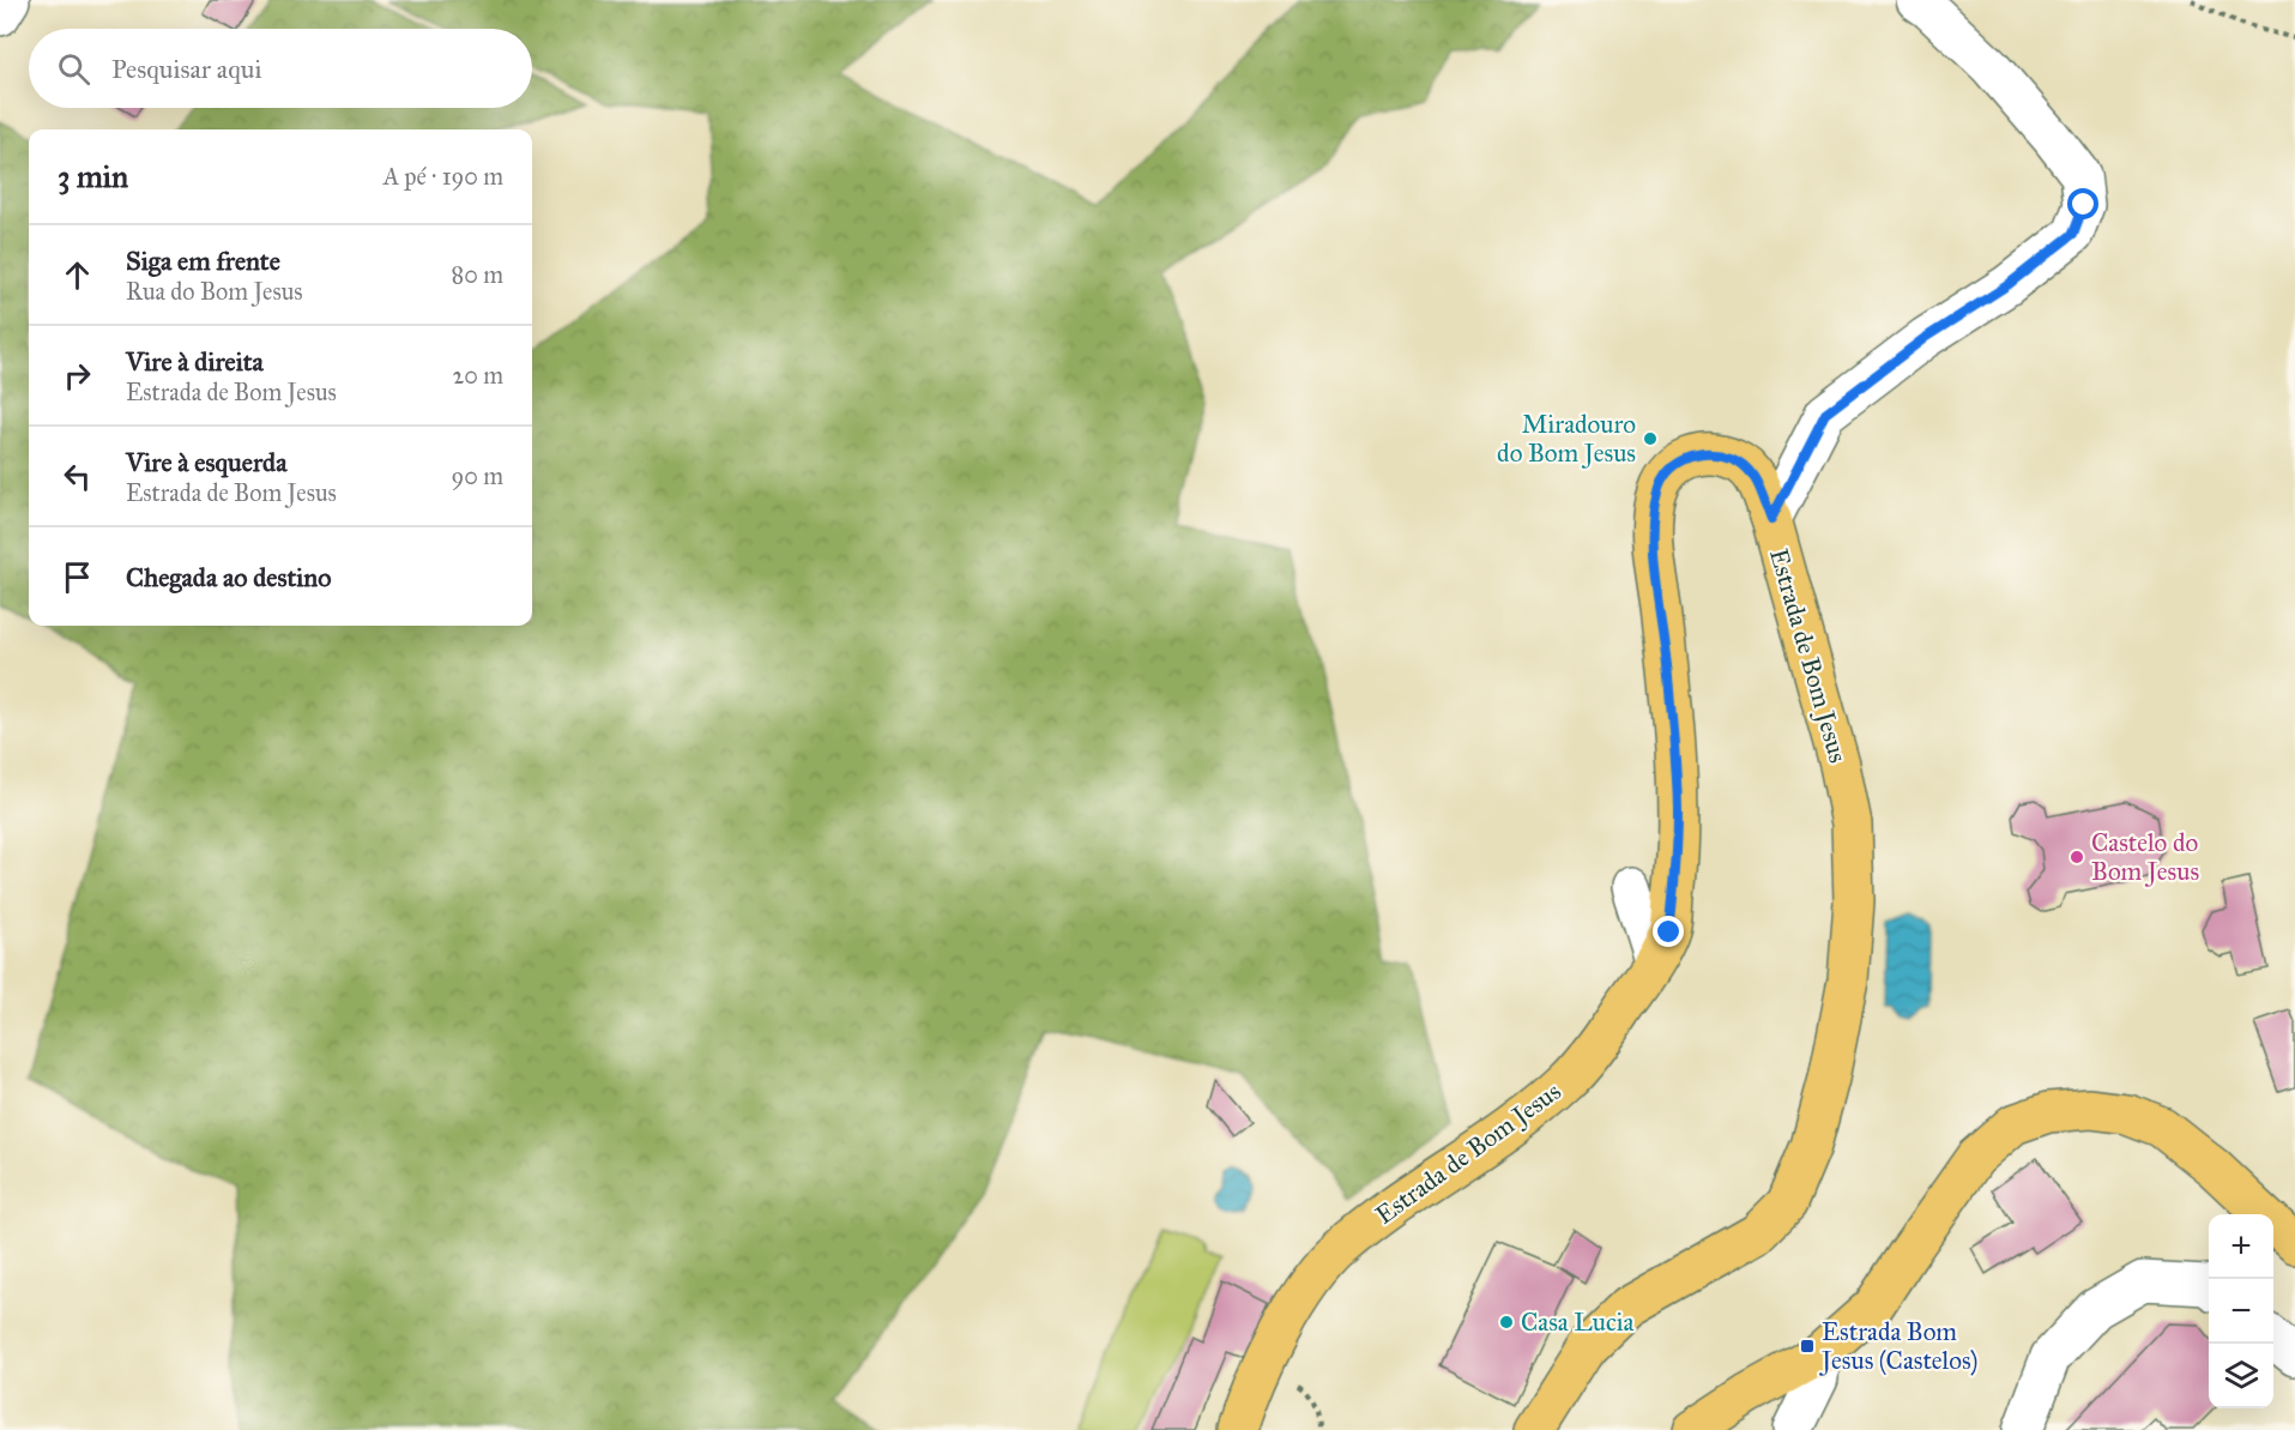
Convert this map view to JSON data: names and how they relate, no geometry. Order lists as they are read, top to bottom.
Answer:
{
  "streets": {
    "main road": ["Estrada de Bom Jesus"]
  },
  "places": {
    "other": ["Miradouro do Bom Jesus", "Castelo do Bom Jesus", "Casa Lucia"],
    "transit": ["Estrada Bom Jesus (Castelos)"]
  },
  "page": {
    "search": "Pesquisar aqui",
    "heading": ["3 min", "A pé · 190 m"],
    "list": [
      ["Siga em frente", "Rua do Bom Jesus", "80 m"],
      ["Vire à direita", "Estrada de Bom Jesus", "20 m"],
      ["Vire à esquerda", "Estrada de Bom Jesus", "90 m"],
      "Chegada ao destino"
    ],
    "map_buttons": ["+", "−"]
  }
}
